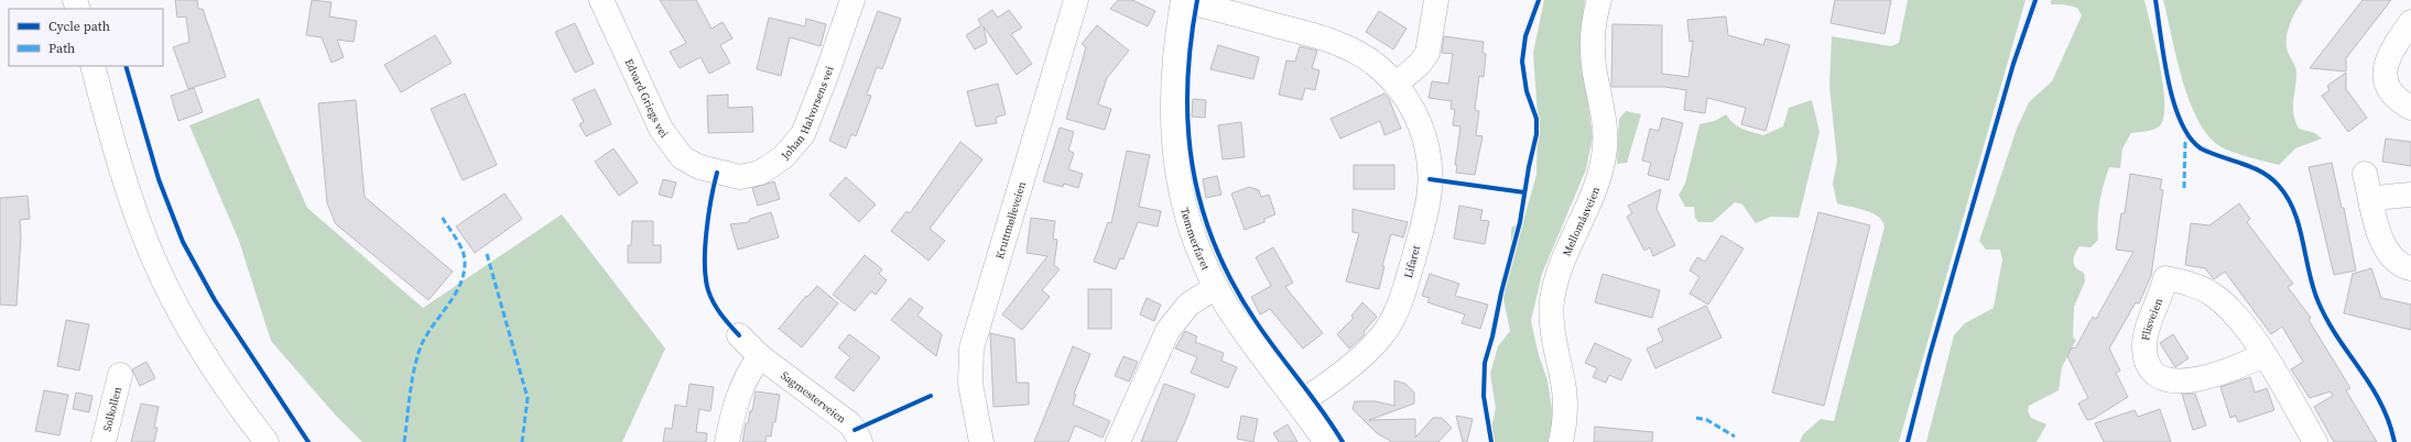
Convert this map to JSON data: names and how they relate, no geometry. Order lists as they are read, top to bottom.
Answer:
{
  "streets": {
    "street": [
      "Edvard Griegs vei",
      "Johan Halvorsens vei",
      "Kruttmølleveien",
      "Mellomåsveien",
      "Tømmerfaret",
      "Lifaret",
      "Flisveien",
      "Sagmesterveien",
      "Solkollen"
    ]
  },
  "crossings": [
    ["Edvard Griegs vei", "Johan Halvorsens vei"],
    ["Tømmerfaret", "Lifaret"]
  ],
  "legend": ["Cycle path", "Path"]
}
